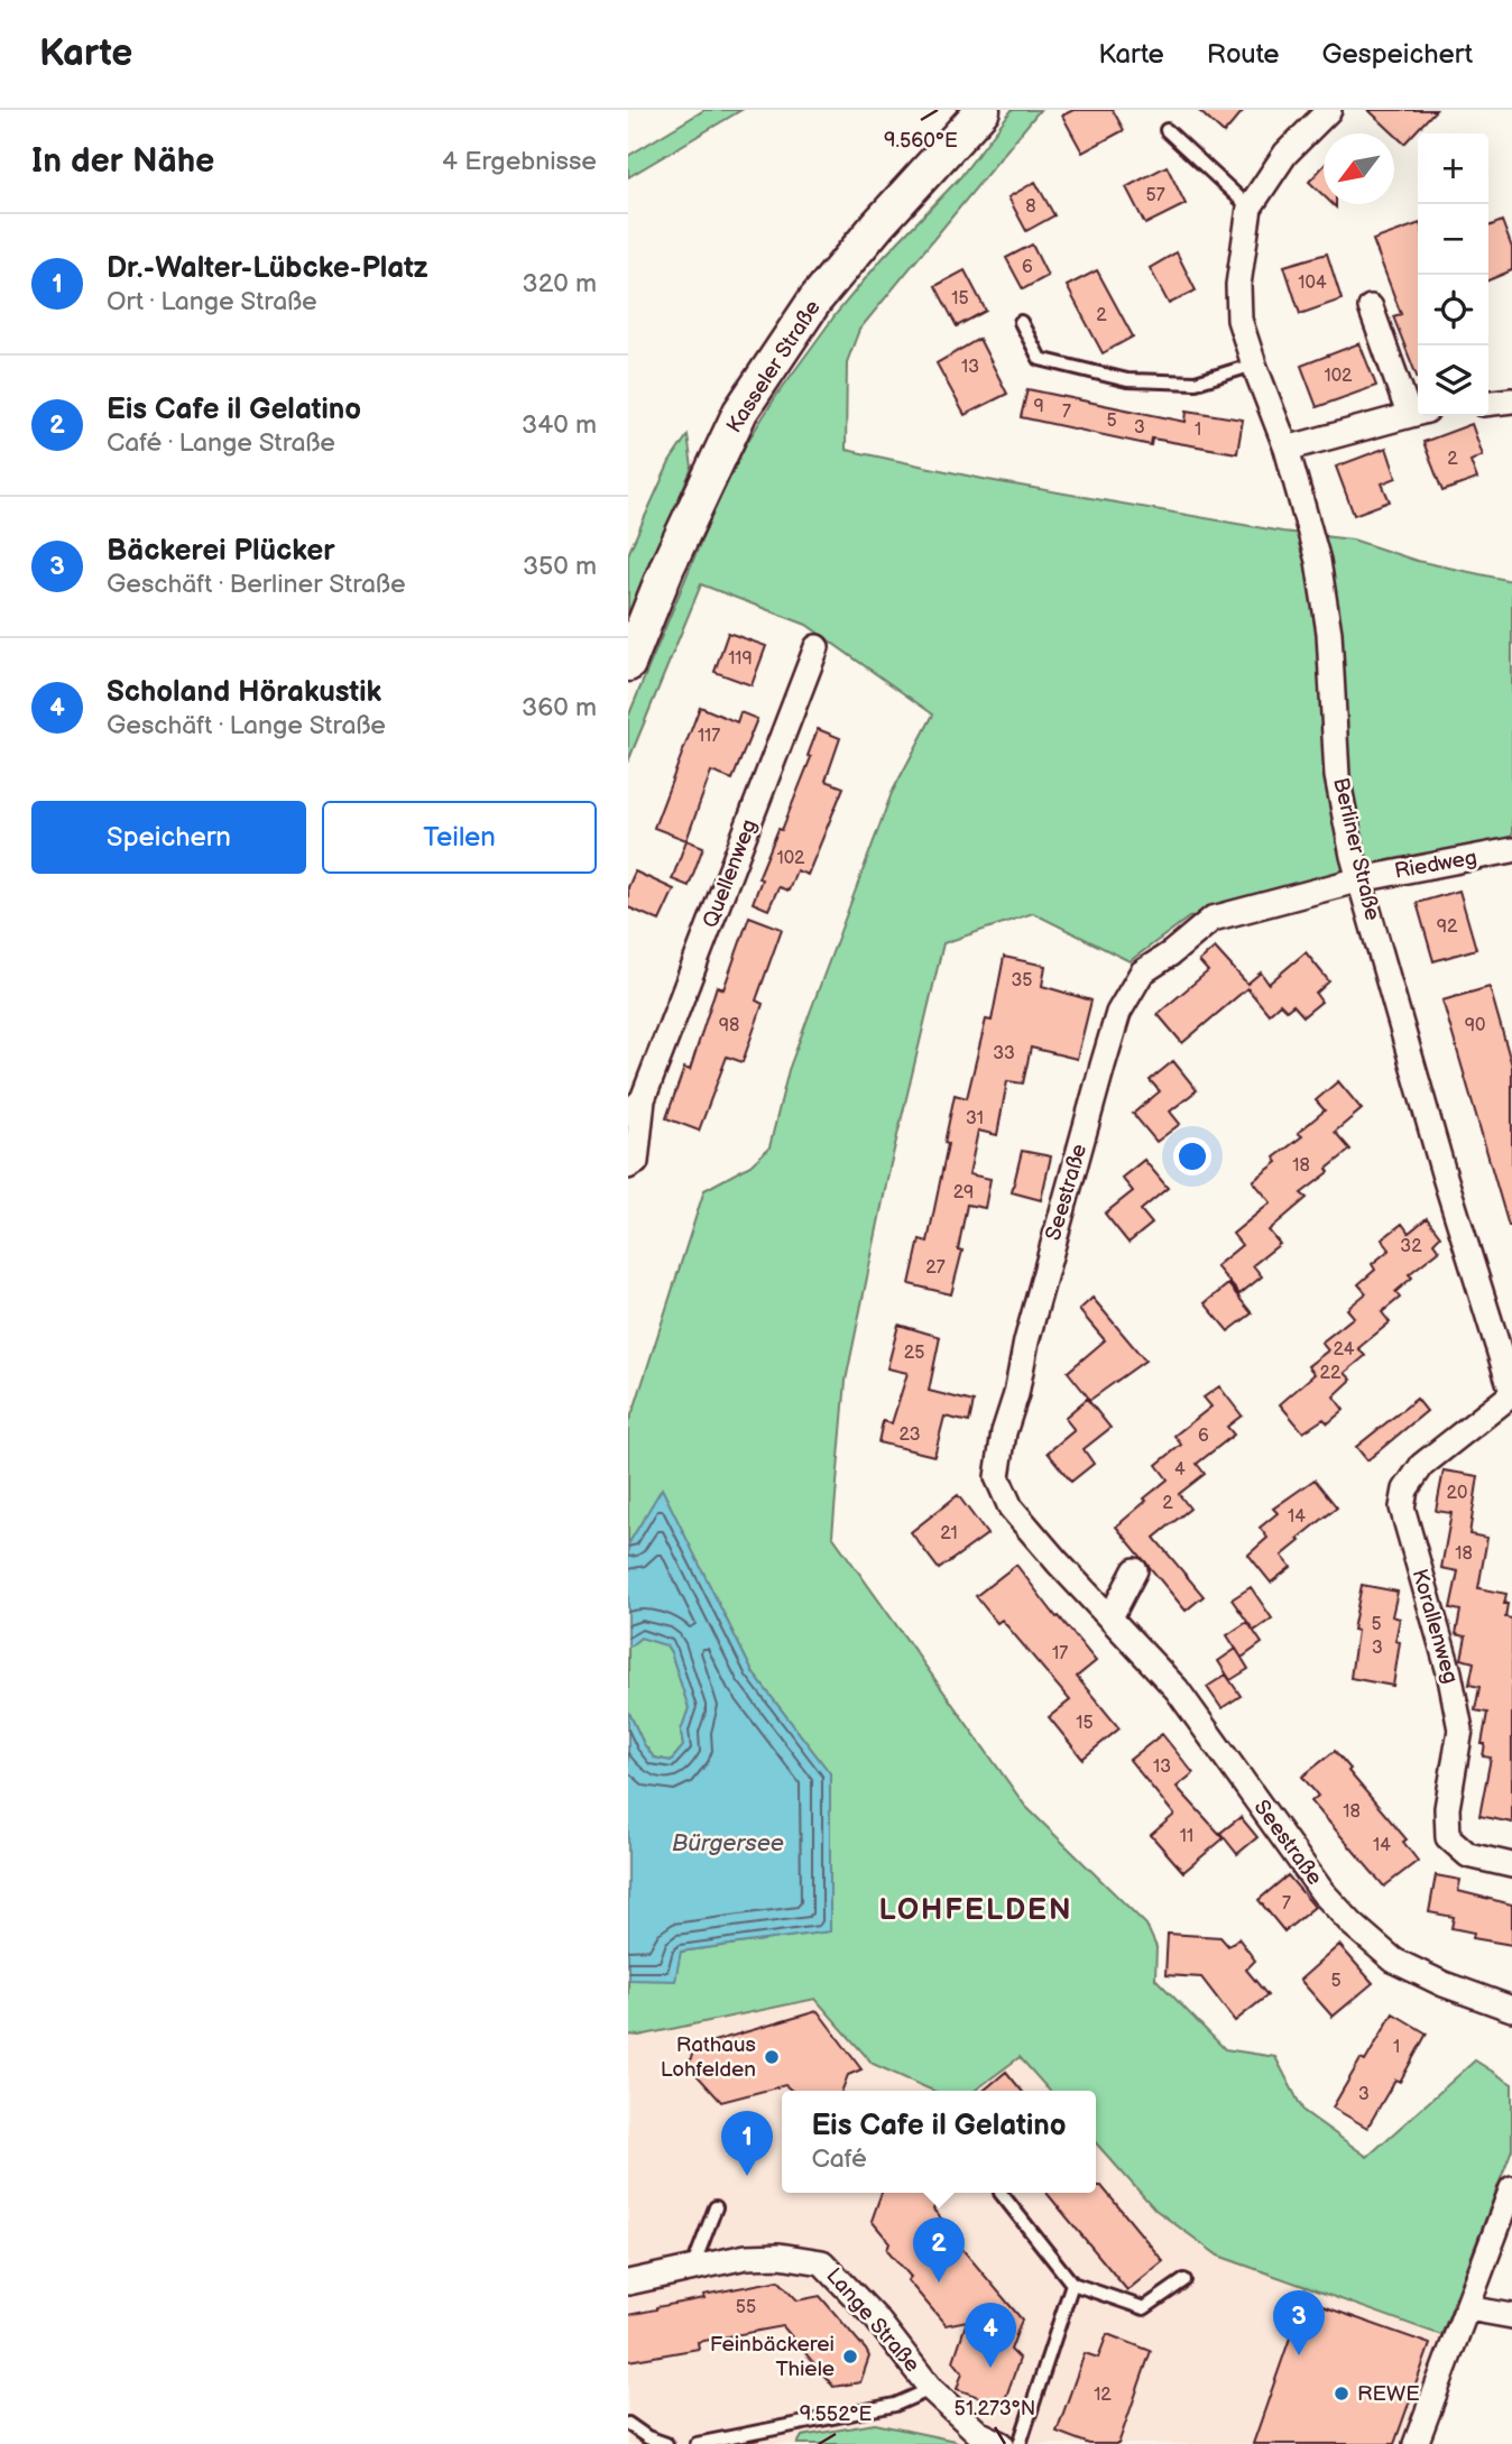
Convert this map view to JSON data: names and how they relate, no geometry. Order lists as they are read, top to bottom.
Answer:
{
  "streets": {
    "main road": ["Kasseler Straße"],
    "street": [
      "Berliner Straße",
      "Riedweg",
      "Quellenweg",
      "Seestraße",
      "Korallenweg",
      "Lange Straße"
    ]
  },
  "crossings": [
    ["Berliner Straße", "Riedweg"],
    ["Berliner Straße", "Seestraße"],
    ["Berliner Straße", "Korallenweg"],
    ["Riedweg", "Seestraße"]
  ],
  "districts": ["LOHFELDEN"],
  "water": ["Bürgersee"],
  "places": ["Rathaus Lohfelden", "Feinbäckerei Thiele", "REWE"],
  "house_numbers": [
    "57",
    "8",
    "6",
    "104",
    "15",
    "2",
    "13",
    "102",
    "9",
    "7",
    "5",
    "3",
    "1",
    "2",
    "119",
    "117",
    "102",
    "92",
    "35",
    "98",
    "90",
    "33",
    "31",
    "18",
    "29",
    "32",
    "27",
    "24",
    "25",
    "22",
    "23",
    "6",
    "4",
    "20",
    "2",
    "14",
    "21",
    "18",
    "5",
    "3",
    "17",
    "15",
    "13",
    "18",
    "11",
    "14",
    "7",
    "5",
    "1",
    "3",
    "55",
    "12"
  ],
  "north": "bottom left",
  "page": {
    "header": "Karte",
    "nav": ["Karte", "Route", "Gespeichert"],
    "heading": ["In der Nähe", "4 Ergebnisse"],
    "map_buttons": ["+", "−"],
    "list": [
      {
        "mark": "1",
        "name": "Dr.-Walter-Lübcke-Platz",
        "note": "Ort · Lange Straße",
        "value": "320 m"
      },
      {
        "mark": "2",
        "name": "Eis Cafe il Gelatino",
        "note": "Café · Lange Straße",
        "value": "340 m"
      },
      {
        "mark": "3",
        "name": "Bäckerei Plücker",
        "note": "Geschäft · Berliner Straße",
        "value": "350 m"
      },
      {
        "mark": "4",
        "name": "Scholand Hörakustik",
        "note": "Geschäft · Lange Straße",
        "value": "360 m"
      }
    ],
    "buttons": ["Speichern", "Teilen"],
    "popup": ["Eis Cafe il Gelatino", "Café"],
    "pins": [
      "1",
      "2",
      "3",
      "4"
    ]
  },
  "coordinates": ["9.560°E", "51.273°N", "9.552°E"]
}
